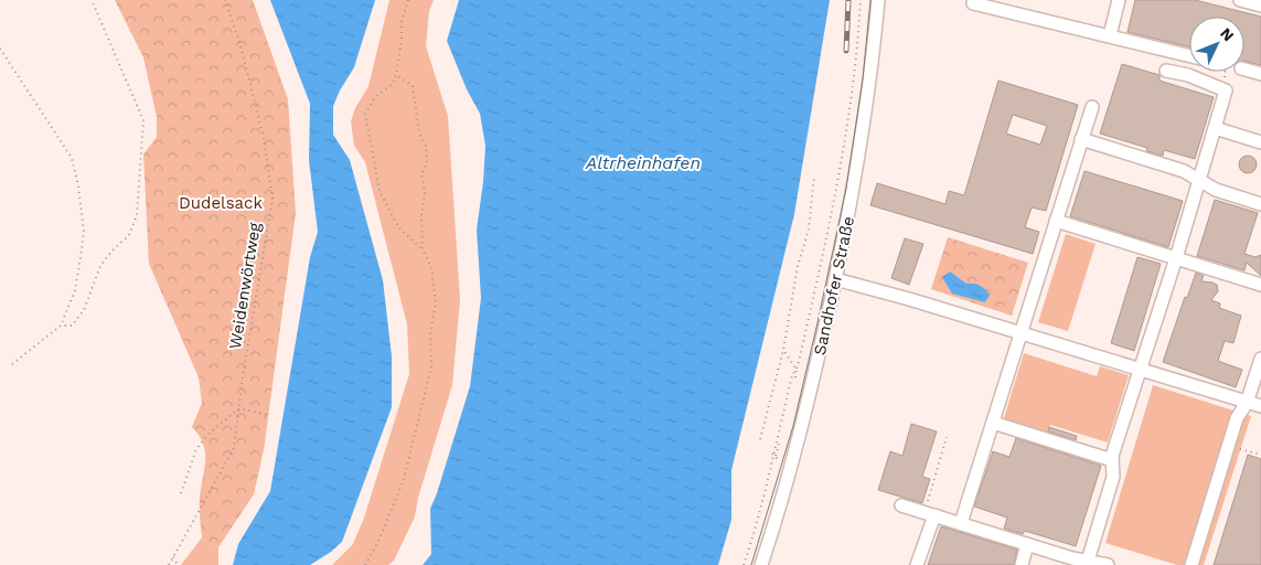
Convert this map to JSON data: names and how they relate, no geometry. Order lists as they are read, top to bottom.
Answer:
{
  "streets": {
    "street": ["Sandhofer Straße"],
    "path": ["Weidenwörtweg"]
  },
  "water": ["Altrheinhafen"],
  "parks": ["Dudelsack"],
  "north": "top right"
}
